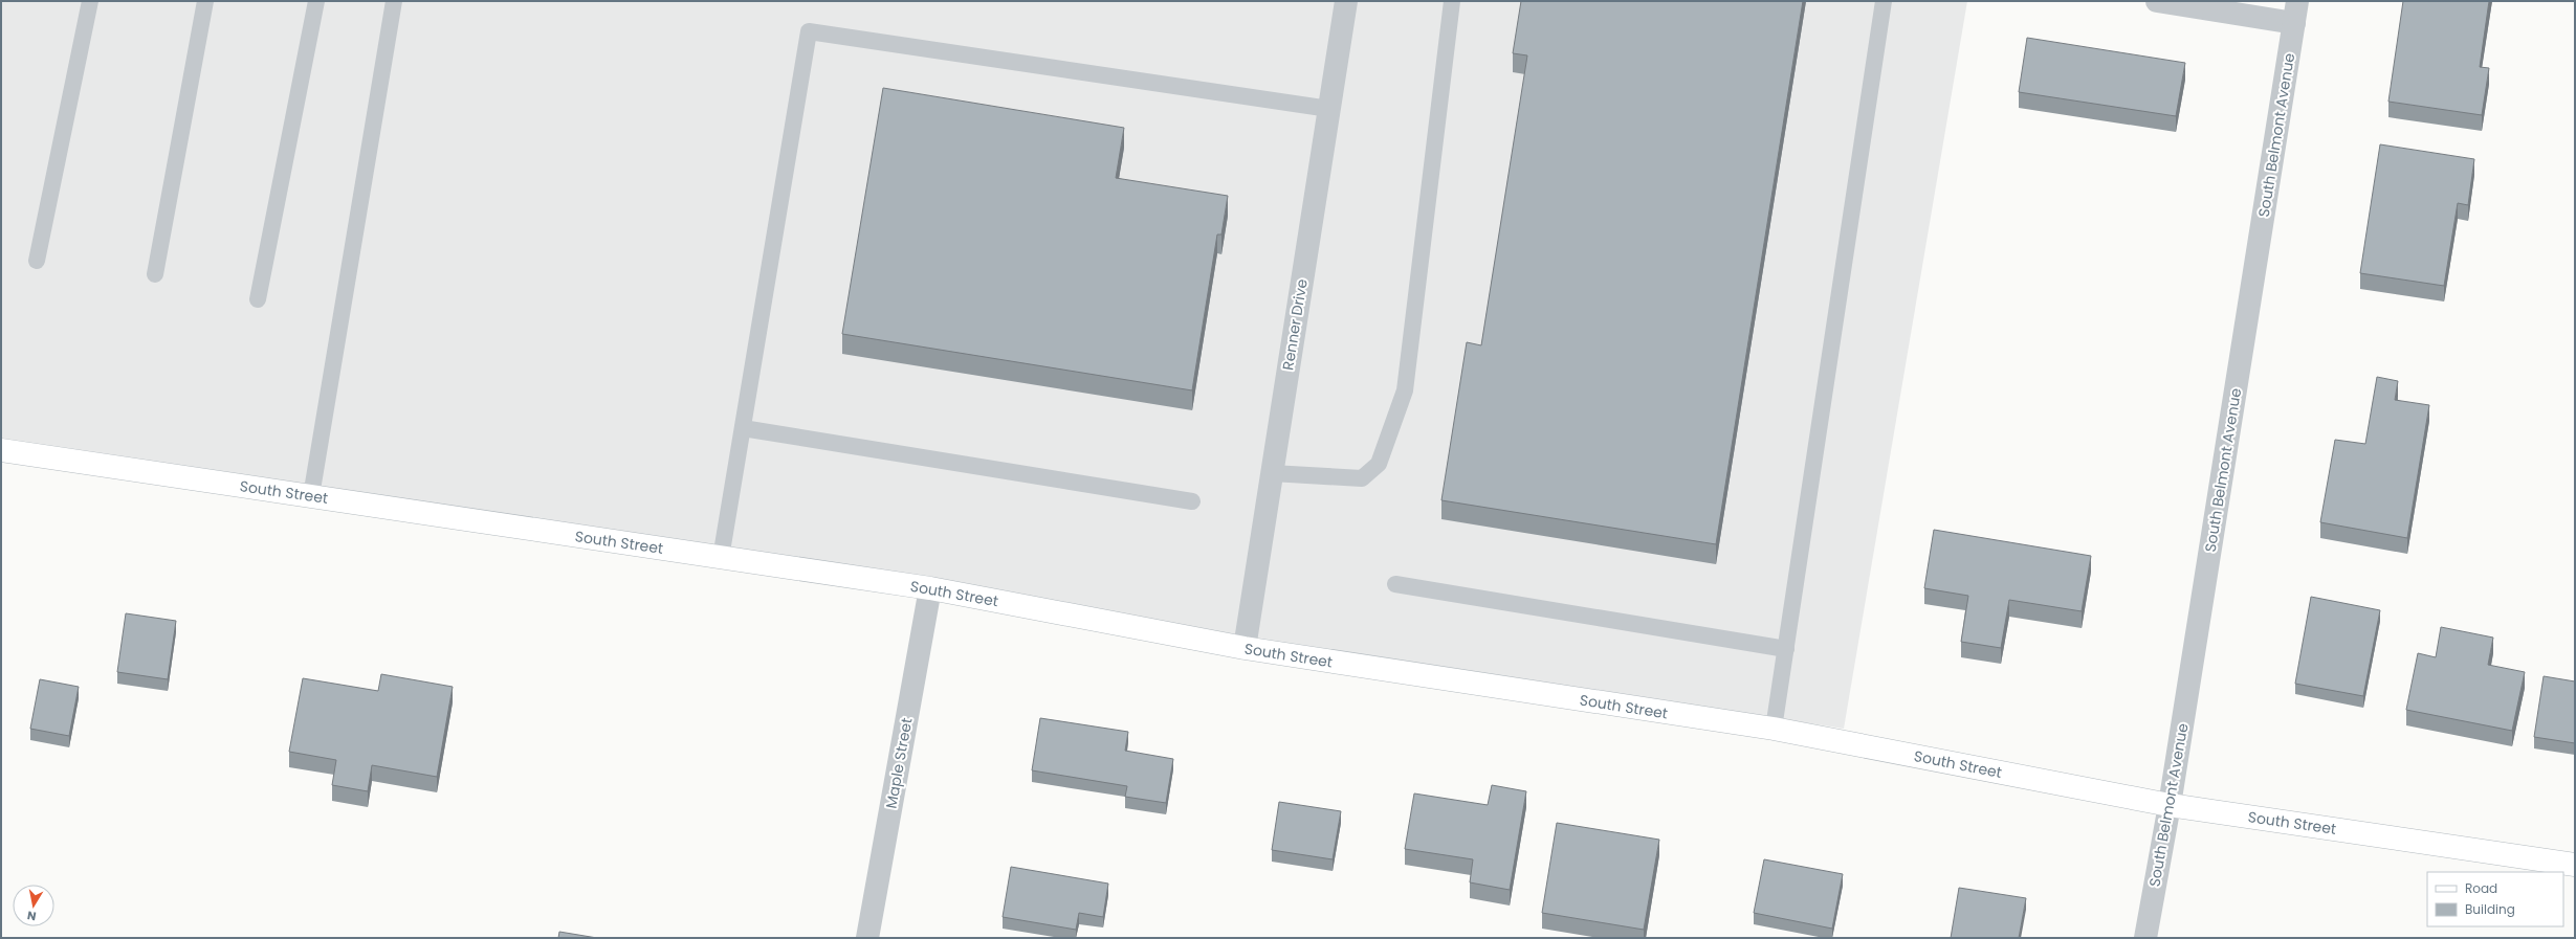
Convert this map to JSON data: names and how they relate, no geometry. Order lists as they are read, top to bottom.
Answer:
{
  "streets": {
    "street": [
      "South Belmont Avenue",
      "Renner Drive",
      "South Street",
      "Maple Street"
    ]
  },
  "crossings": [
    ["South Belmont Avenue", "South Street"],
    ["Renner Drive", "South Street"],
    ["South Street", "Maple Street"]
  ],
  "legend": ["Road", "Building"],
  "north": "bottom"
}
